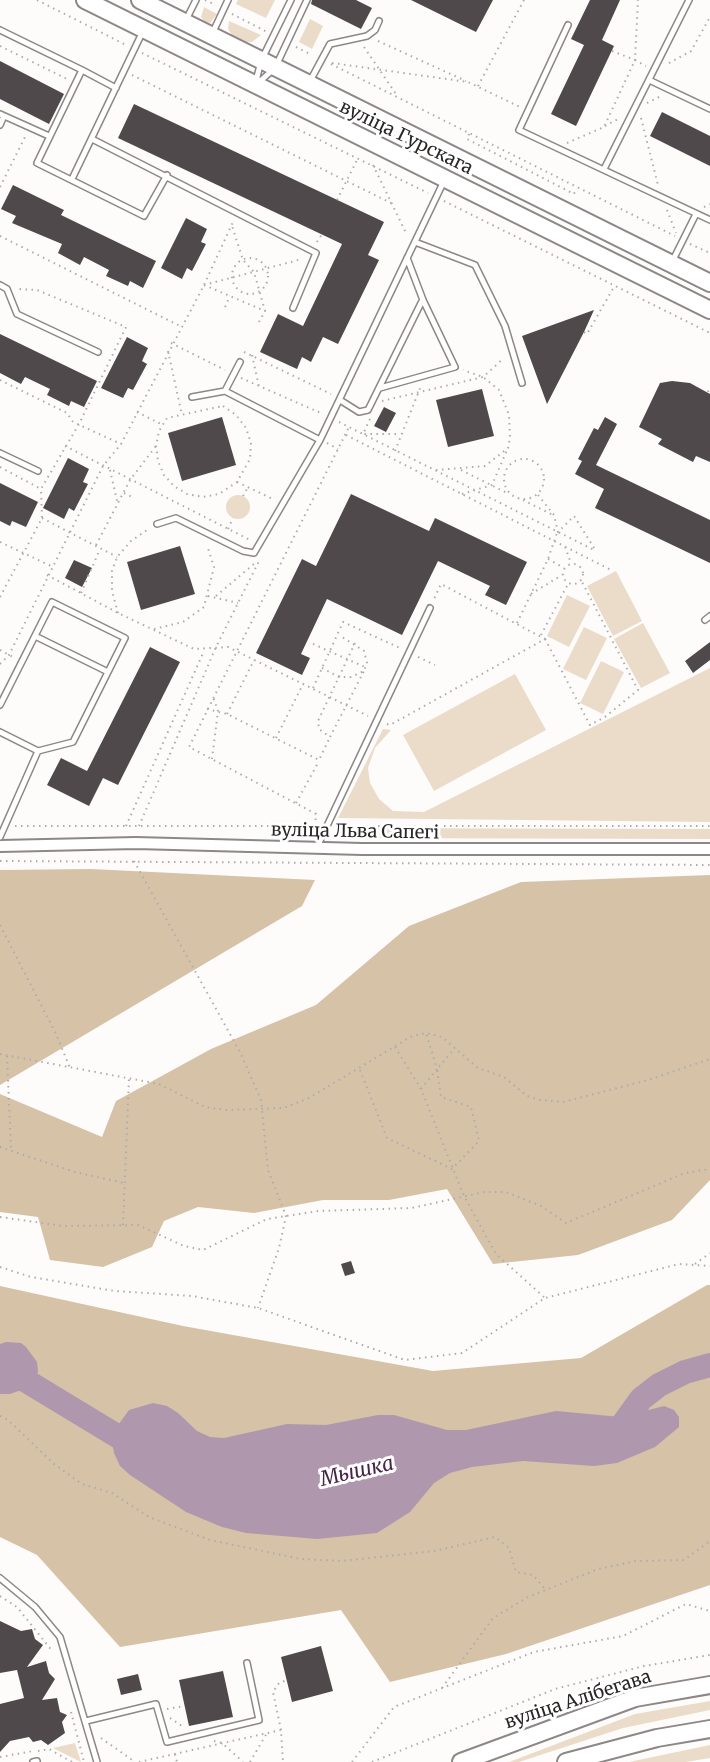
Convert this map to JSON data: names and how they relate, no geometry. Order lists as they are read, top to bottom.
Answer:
{
  "streets": {
    "main road": ["вуліца Гурскага", "вуліца Алібегава"],
    "street": ["вуліца Льва Сапегі"]
  },
  "water": ["Мышка"]
}
